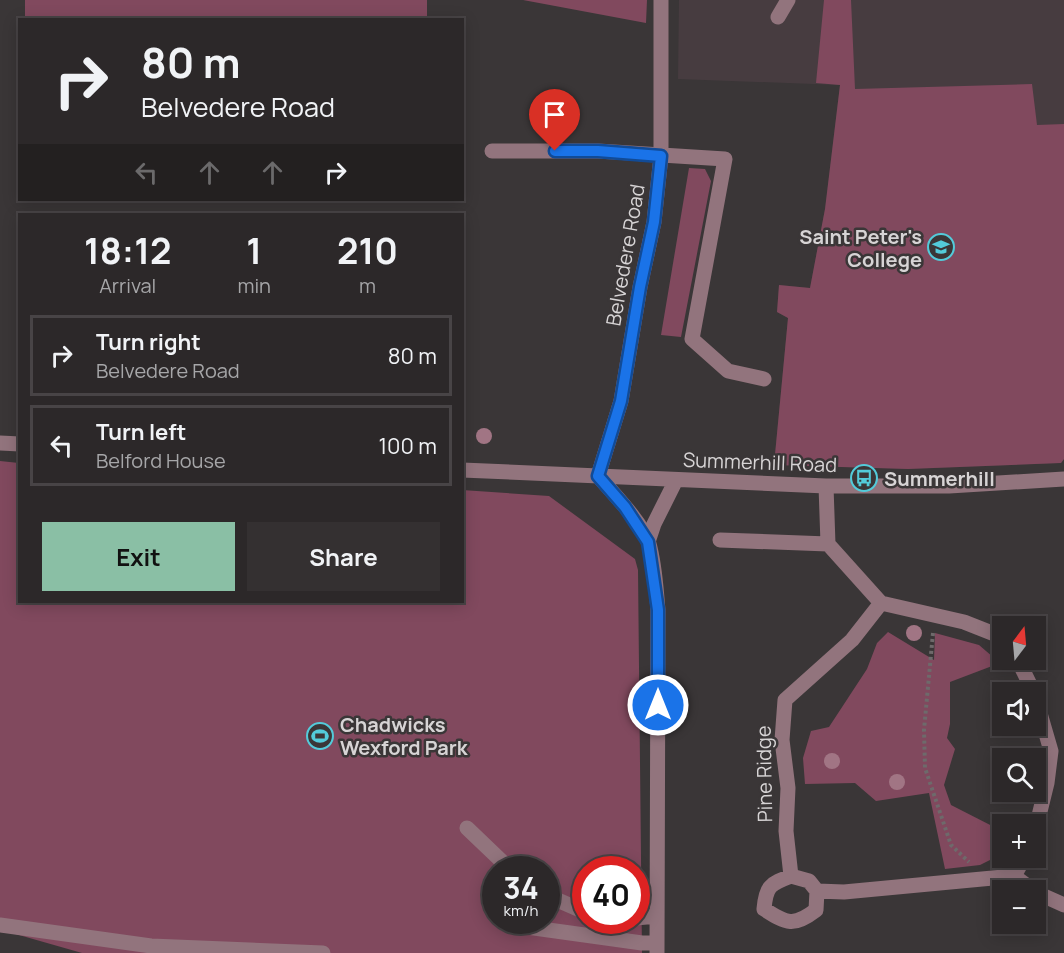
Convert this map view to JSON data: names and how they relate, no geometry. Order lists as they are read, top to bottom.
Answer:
{
  "streets": {
    "street": ["Belvedere Road", "Summerhill Road", "Pine Ridge"]
  },
  "crossings": [
    ["Belvedere Road", "Summerhill Road"]
  ],
  "places": {
    "school or university": ["Saint Peter's College"],
    "bus stop": ["Summerhill"],
    "sports": ["Chadwicks Wexford Park"]
  },
  "north": "top",
  "page": {
    "turn": ["80 m", "Belvedere Road"],
    "eta": [
      "18:12",
      "Arrival",
      "1",
      "min",
      "210",
      "m"
    ],
    "list": [
      {
        "name": "Turn right",
        "note": "Belvedere Road",
        "value": "80 m"
      },
      {
        "name": "Turn left",
        "note": "Belford House",
        "value": "100 m"
      }
    ],
    "buttons": ["Exit", "Share"],
    "map_buttons": ["+", "−"],
    "speed": "34 km/h",
    "limit": "40"
  }
}
